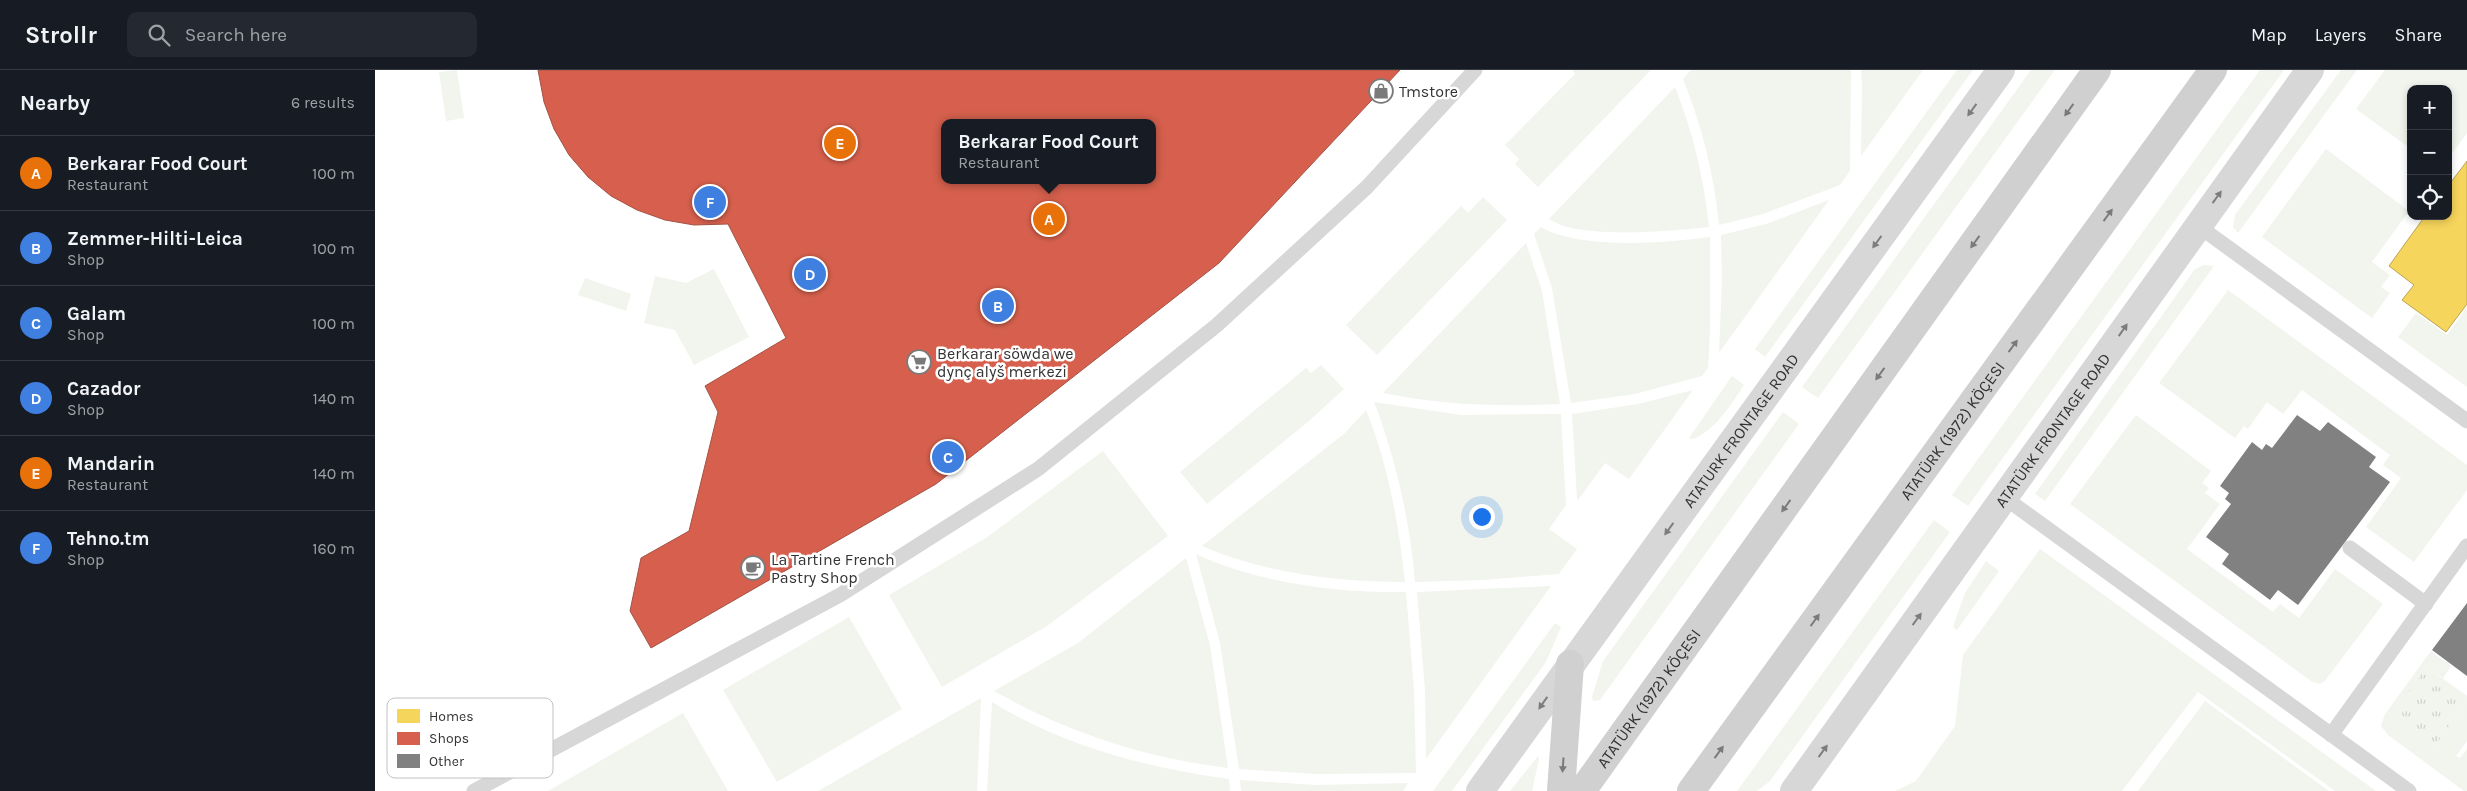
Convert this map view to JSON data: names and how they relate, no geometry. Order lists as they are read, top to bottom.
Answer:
{
  "streets": {
    "main road": ["ATATÜRK (1972) KÖÇESI"],
    "street": ["ATATÜRK FRONTAGE ROAD", "ATATURK FRONTAGE ROAD"]
  },
  "one_way": ["ATATÜRK FRONTAGE ROAD", "ATATURK FRONTAGE ROAD"],
  "places": {
    "shop": ["Tmstore"],
    "supermarket": ["Berkarar söwda we dynç alyš merkezi"],
    "cafe": ["La Tartine French Pastry Shop"]
  },
  "legend": ["Homes", "Shops", "Other"],
  "page": {
    "header": "Strollr",
    "search": "Search here",
    "nav": ["Map", "Layers", "Share"],
    "heading": ["Nearby", "6 results"],
    "map_buttons": ["+", "−"],
    "popup": ["Berkarar Food Court", "Restaurant"],
    "pins": [
      "E",
      "F",
      "A",
      "D",
      "B",
      "C"
    ],
    "list": [
      {
        "mark": "A",
        "name": "Berkarar Food Court",
        "note": "Restaurant",
        "value": "100 m"
      },
      {
        "mark": "B",
        "name": "Zemmer-Hilti-Leica",
        "note": "Shop",
        "value": "100 m"
      },
      {
        "mark": "C",
        "name": "Galam",
        "note": "Shop",
        "value": "100 m"
      },
      {
        "mark": "D",
        "name": "Cazador",
        "note": "Shop",
        "value": "140 m"
      },
      {
        "mark": "E",
        "name": "Mandarin",
        "note": "Restaurant",
        "value": "140 m"
      },
      {
        "mark": "F",
        "name": "Tehno.tm",
        "note": "Shop",
        "value": "160 m"
      }
    ]
  }
}
